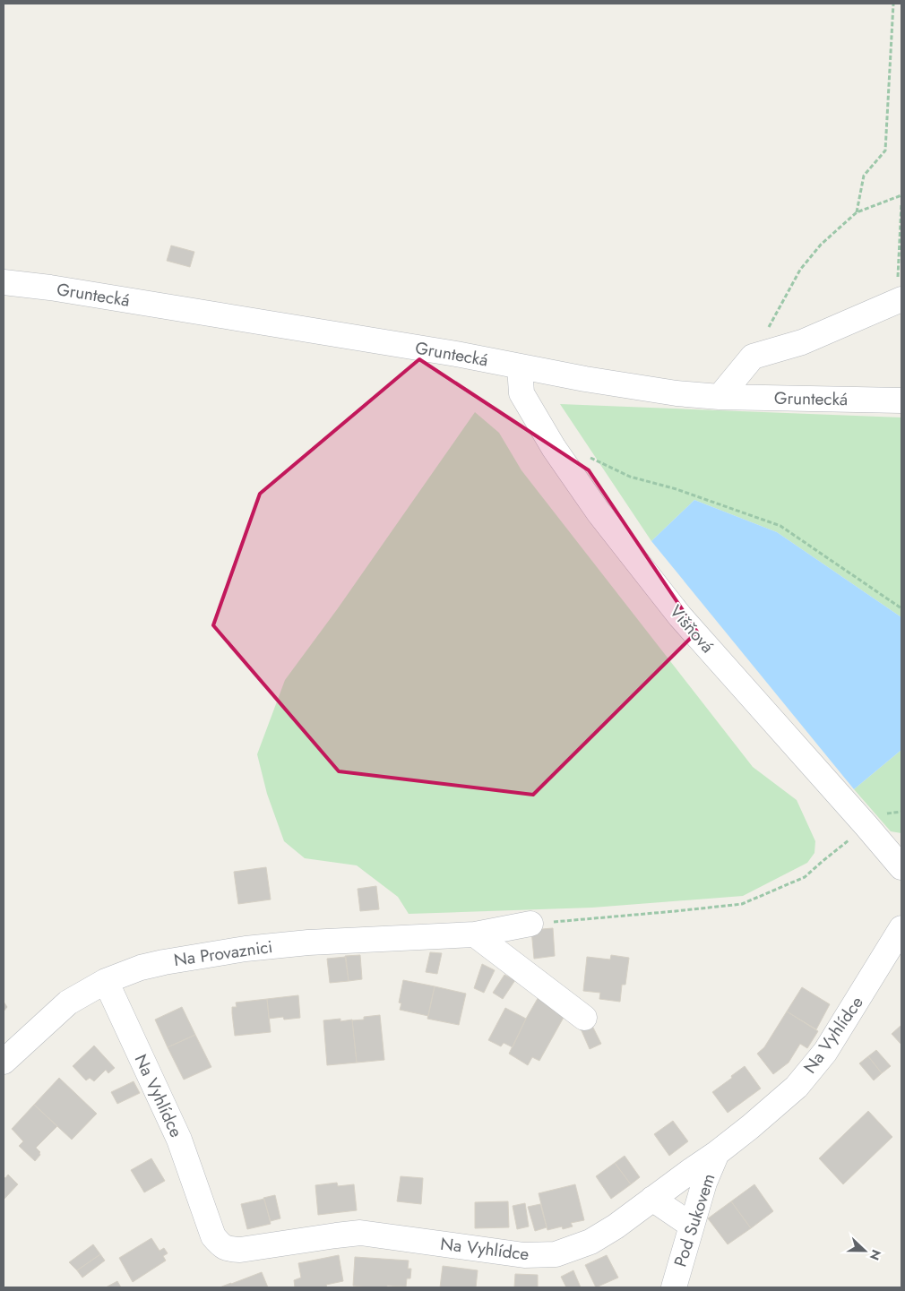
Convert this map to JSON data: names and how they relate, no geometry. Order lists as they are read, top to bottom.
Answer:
{
  "streets": {
    "street": [
      "Gruntecká",
      "Višňová",
      "Na Provaznici",
      "Na Vyhlídce",
      "Pod Sukovem"
    ]
  },
  "crossings": [
    ["Gruntecká", "Višňová"],
    ["Na Provaznici", "Na Vyhlídce"],
    ["Na Vyhlídce", "Pod Sukovem"]
  ],
  "north": "right"
}
